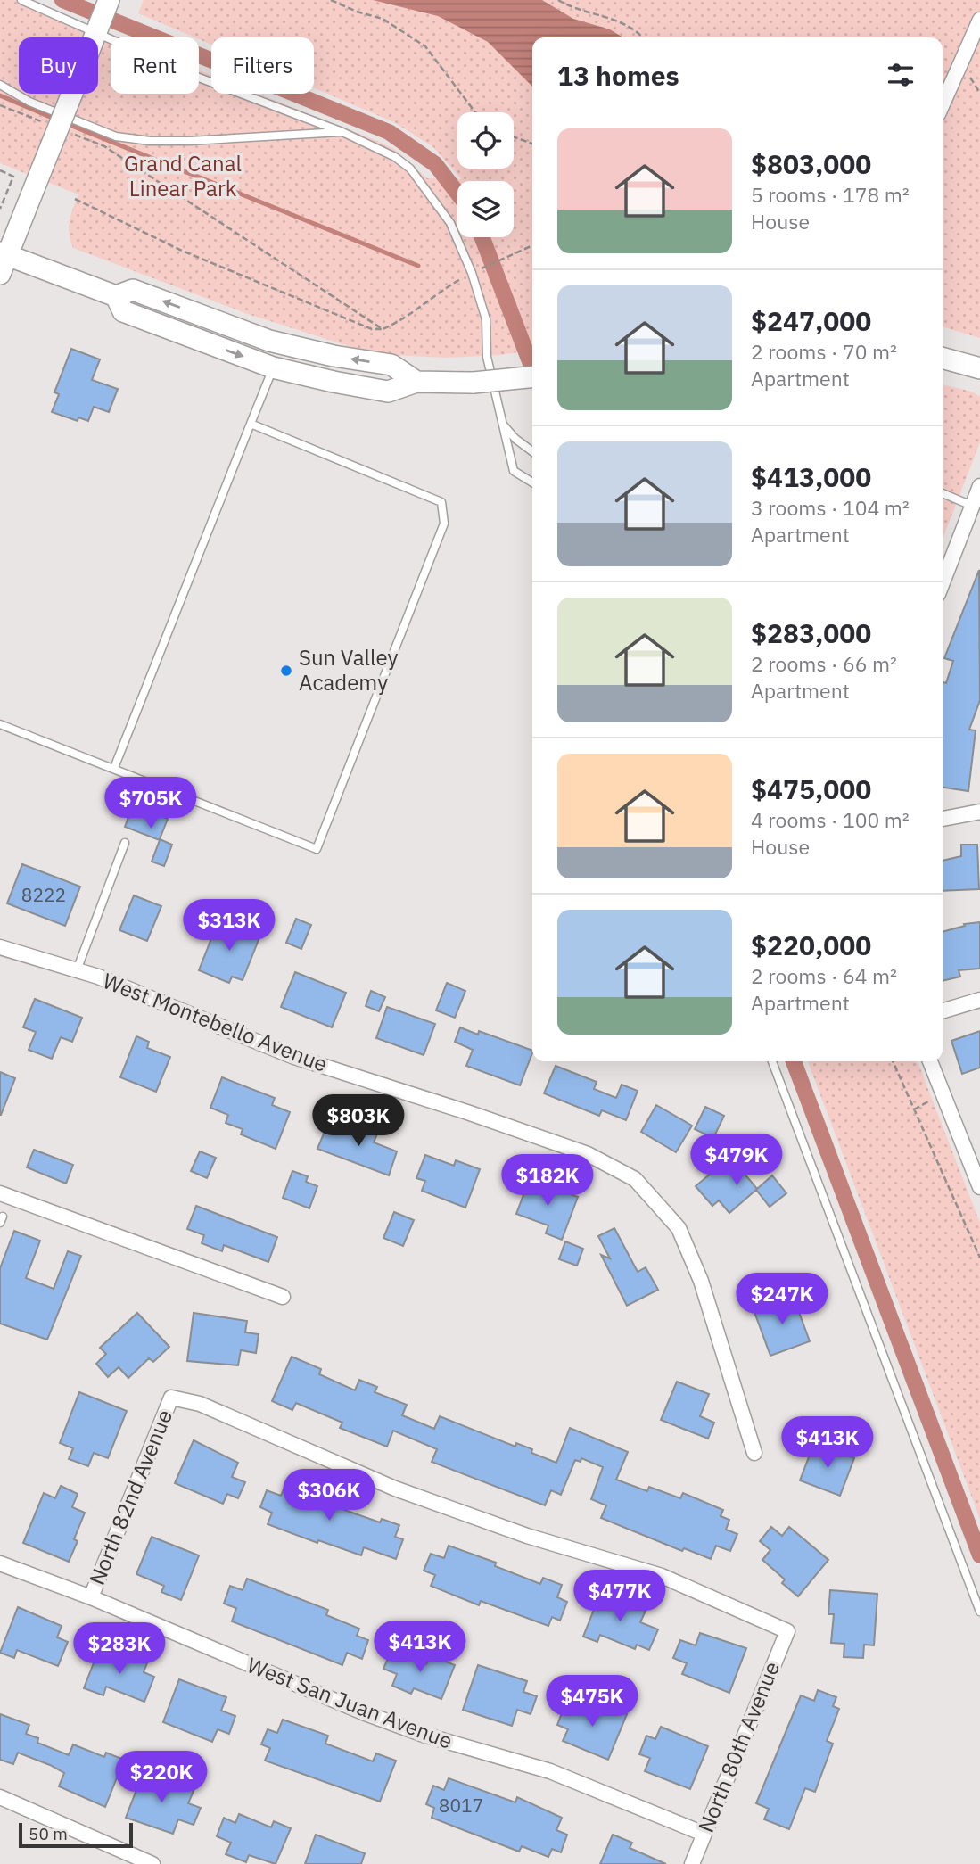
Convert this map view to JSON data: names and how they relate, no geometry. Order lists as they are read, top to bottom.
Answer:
{
  "streets": {
    "street": [
      "West Montebello Avenue",
      "North 82nd Avenue",
      "West San Juan Avenue",
      "North 80th Avenue"
    ]
  },
  "crossings": [
    ["North 82nd Avenue", "West San Juan Avenue"],
    ["North 82nd Avenue", "North 80th Avenue"],
    ["West San Juan Avenue", "North 80th Avenue"]
  ],
  "parks": ["Grand Canal Linear Park"],
  "places": ["Sun Valley Academy"],
  "house_numbers": ["8222", "8017"],
  "scale_bar": "50 m",
  "page": {
    "chip": ["Buy", "Rent", "Filters"],
    "heading": "13 homes",
    "list": [
      {
        "name": "$803,000",
        "note": "5 rooms · 178 m² · House"
      },
      {
        "name": "$247,000",
        "note": "2 rooms · 70 m² · Apartment"
      },
      {
        "name": "$413,000",
        "note": "3 rooms · 104 m² · Apartment"
      },
      {
        "name": "$283,000",
        "note": "2 rooms · 66 m² · Apartment"
      },
      {
        "name": "$475,000",
        "note": "4 rooms · 100 m² · House"
      },
      {
        "name": "$220,000",
        "note": "2 rooms · 64 m² · Apartment"
      }
    ],
    "price": [
      "$705K",
      "$313K",
      "$803K",
      "$479K",
      "$182K",
      "$247K",
      "$413K",
      "$306K",
      "$477K",
      "$413K",
      "$283K",
      "$475K",
      "$220K"
    ],
    "scale": "50 m"
  }
}
